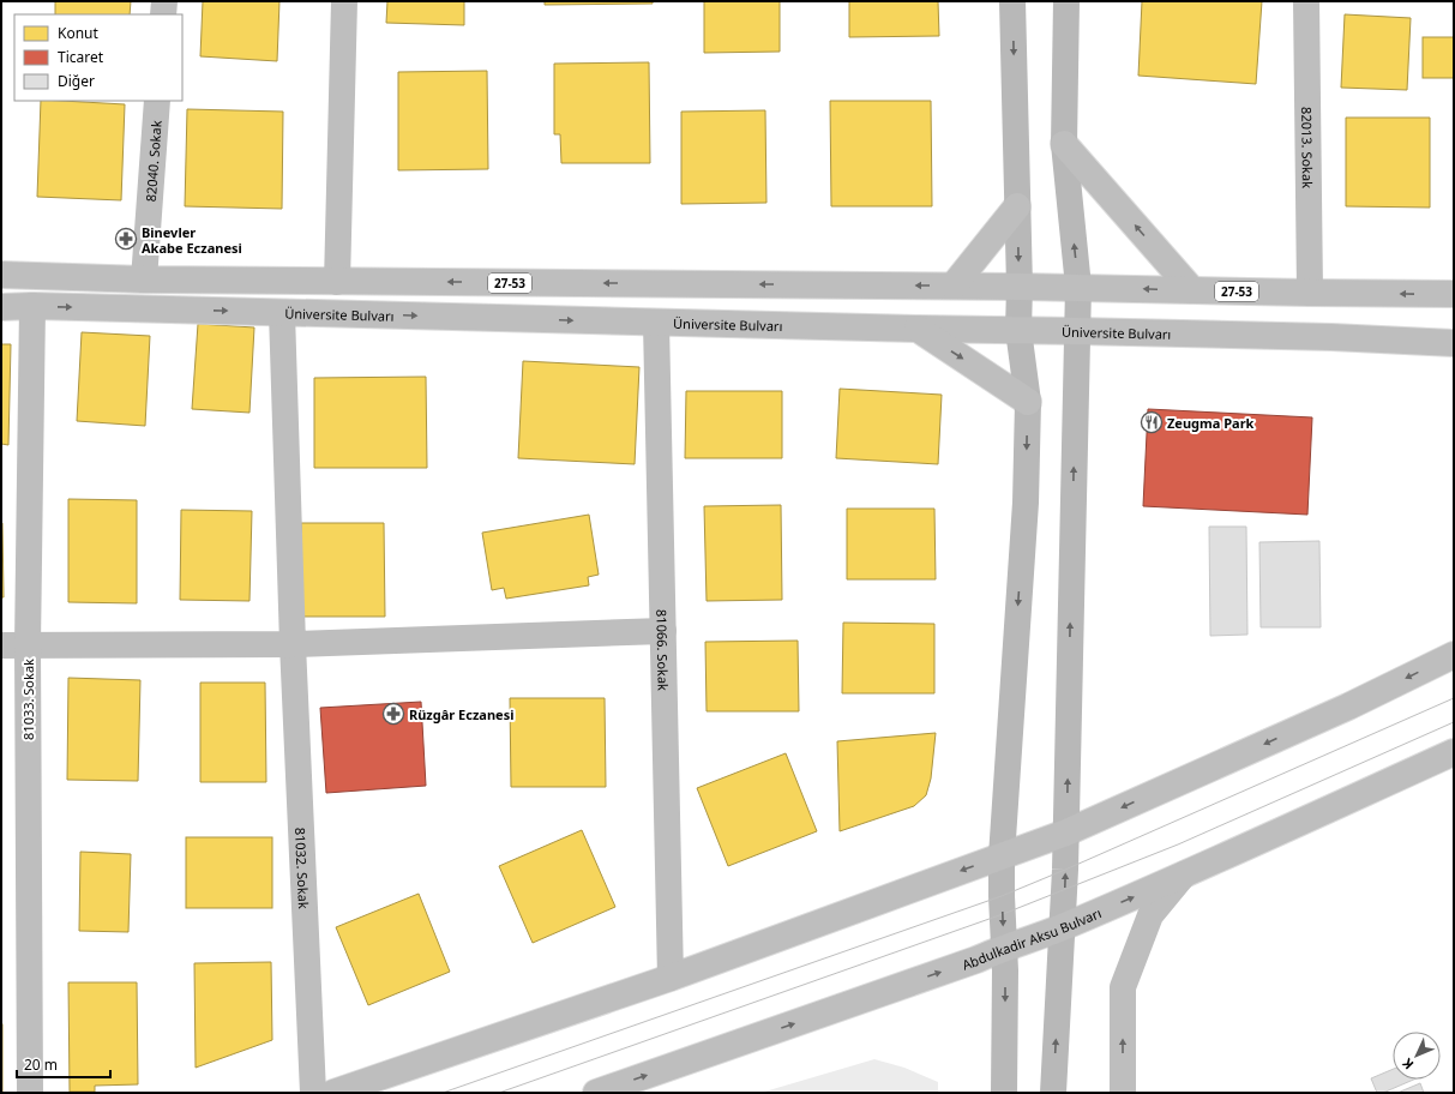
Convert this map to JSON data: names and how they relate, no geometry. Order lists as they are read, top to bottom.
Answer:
{
  "streets": {
    "main road": [
      "82013. Sokak",
      "82040. Sokak",
      "27-53",
      "Üniversite Bulvarı",
      "81066. Sokak",
      "81033. Sokak",
      "81032. Sokak",
      "Abdulkadir Aksu Bulvarı"
    ]
  },
  "crossings": [
    ["82013. Sokak", "27-53"],
    ["82040. Sokak", "27-53"],
    ["Üniversite Bulvarı", "81066. Sokak"],
    ["Üniversite Bulvarı", "81033. Sokak"],
    ["Üniversite Bulvarı", "81032. Sokak"]
  ],
  "places": {
    "pharmacy": ["Binevler Akabe Eczanesi", "Rüzgâr Eczanesi"],
    "restaurant": ["Zeugma Park"]
  },
  "legend": ["Konut", "Ticaret", "Diğer"],
  "scale_bar": "20 m",
  "north": "bottom left"
}
